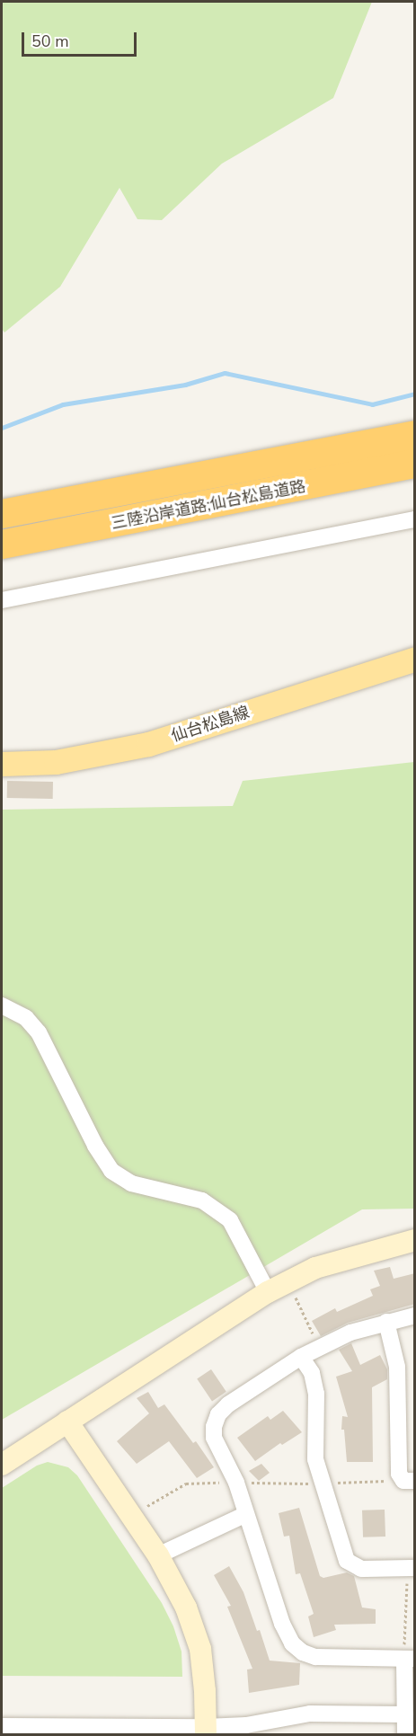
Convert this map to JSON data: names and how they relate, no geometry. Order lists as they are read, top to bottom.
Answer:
{
  "streets": {
    "highway": ["三陸沿岸道路;仙台松島道路"],
    "main road": ["仙台松島線"]
  },
  "scale_bar": "50 m"
}
